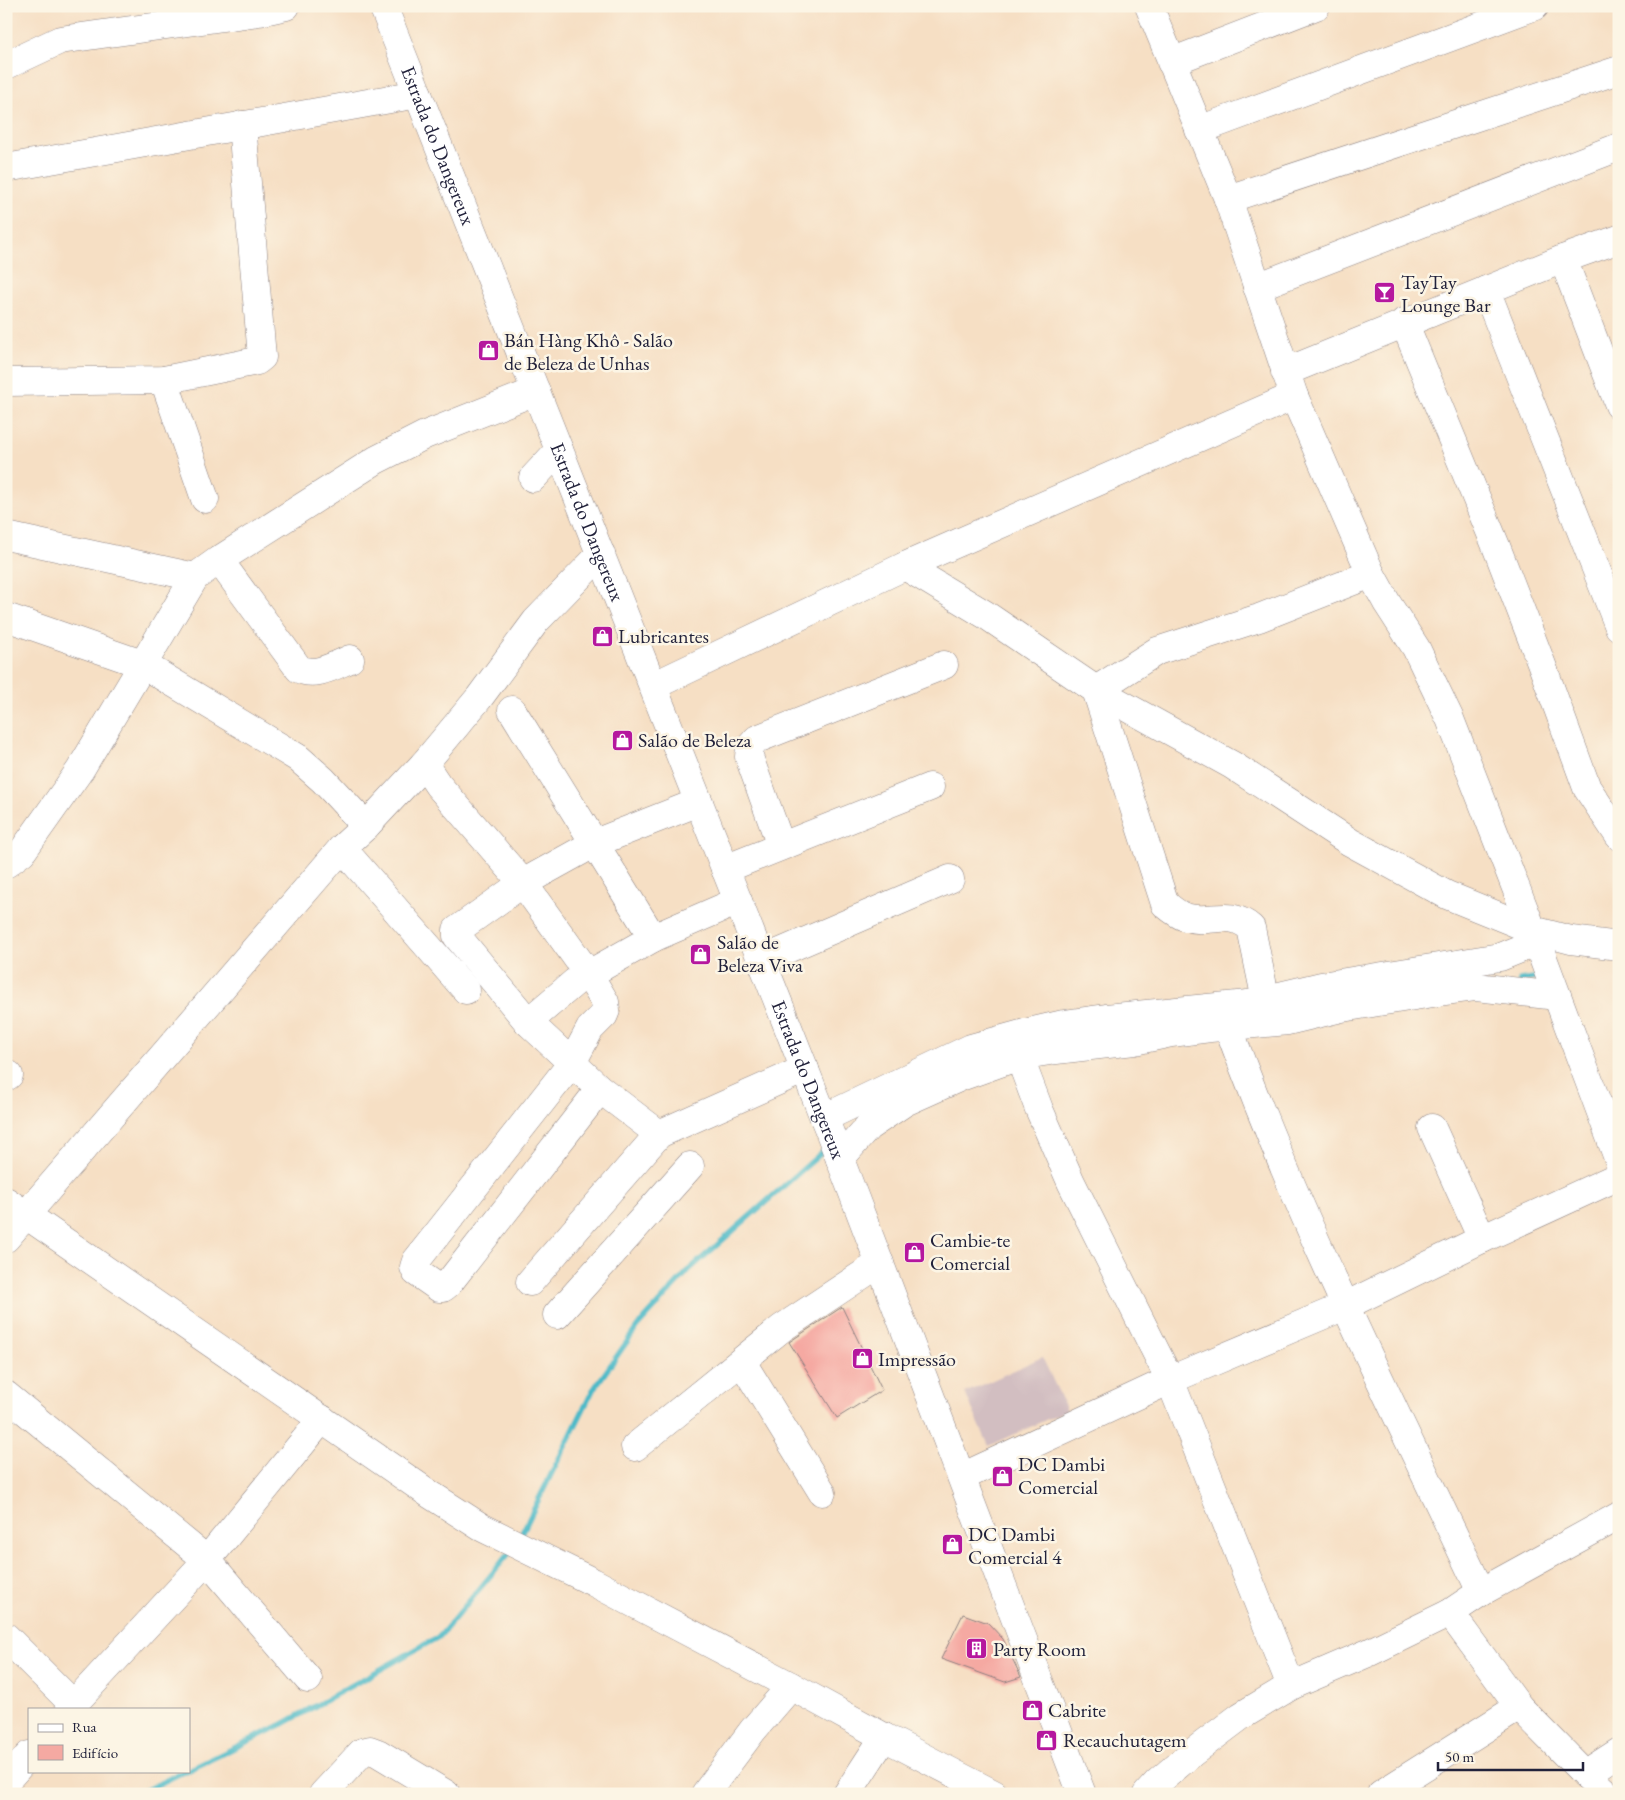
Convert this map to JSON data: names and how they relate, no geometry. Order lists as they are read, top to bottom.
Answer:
{
  "streets": {
    "street": ["Estrada do Dangereux"]
  },
  "places": {
    "bar": ["TayTay Lounge Bar"],
    "shop": [
      "Bán Hàng Khô - Salão de Beleza de Unhas",
      "Lubricantes",
      "Salão de Beleza",
      "Salão de Beleza Viva",
      "Cambie-te Comercial",
      "Impressão",
      "DC Dambi Comercial",
      "DC Dambi Comercial 4",
      "Cabrite",
      "Recauchutagem"
    ],
    "building": ["Party Room"]
  },
  "legend": ["Rua", "Edifício"],
  "scale_bar": "50 m"
}
